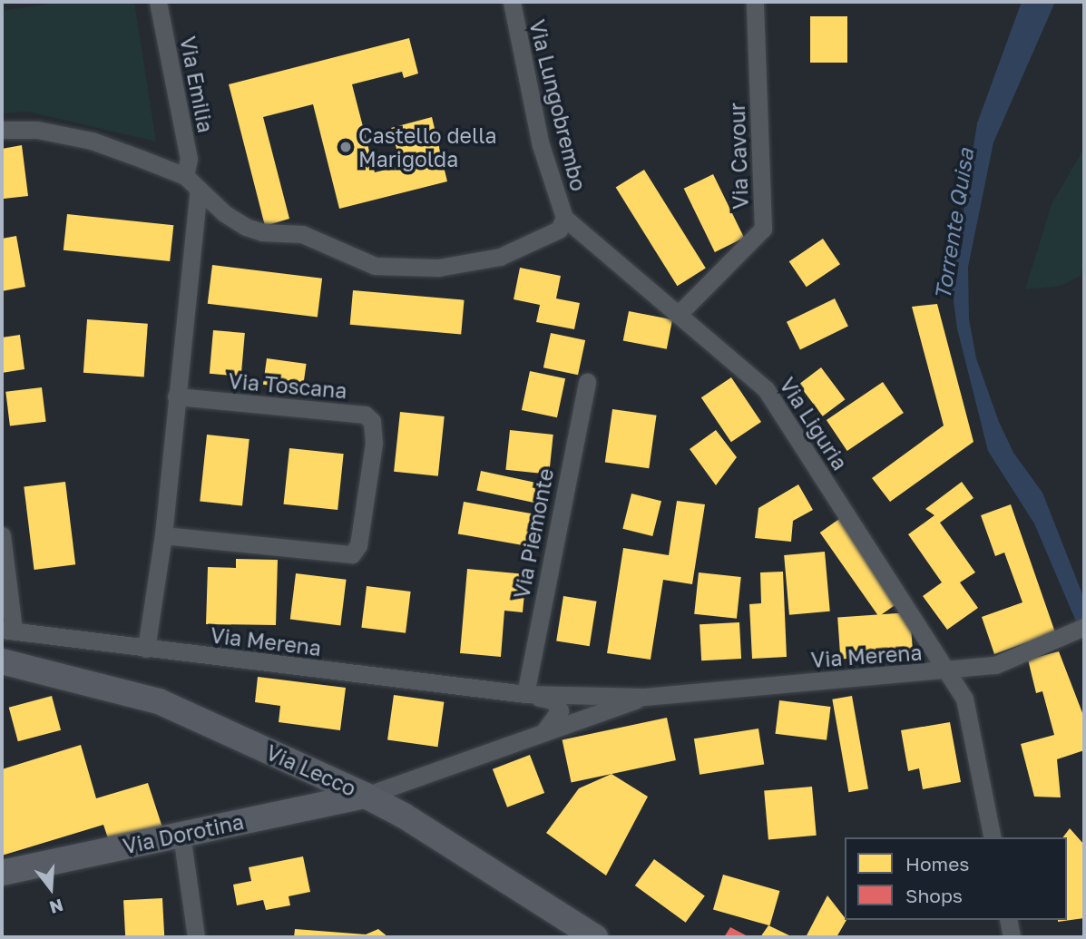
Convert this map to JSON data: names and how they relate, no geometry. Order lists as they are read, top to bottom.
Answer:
{
  "streets": {
    "main road": ["Via Lecco", "Via Dorotina"],
    "street": [
      "Via Emilia",
      "Via Lungobrembo",
      "Via Cavour",
      "Via Toscana",
      "Via Liguria",
      "Via Piemonte",
      "Via Merena"
    ]
  },
  "crossings": [
    ["Via Lungobrembo", "Via Liguria"],
    ["Via Cavour", "Via Liguria"],
    ["Via Liguria", "Via Merena"],
    ["Via Piemonte", "Via Merena"],
    ["Via Merena", "Via Lecco"],
    ["Via Merena", "Via Dorotina"],
    ["Via Lecco", "Via Dorotina"]
  ],
  "water": ["Torrente Quisa"],
  "places": ["Castello della Marigolda"],
  "legend": ["Homes", "Shops"],
  "north": "bottom"
}
